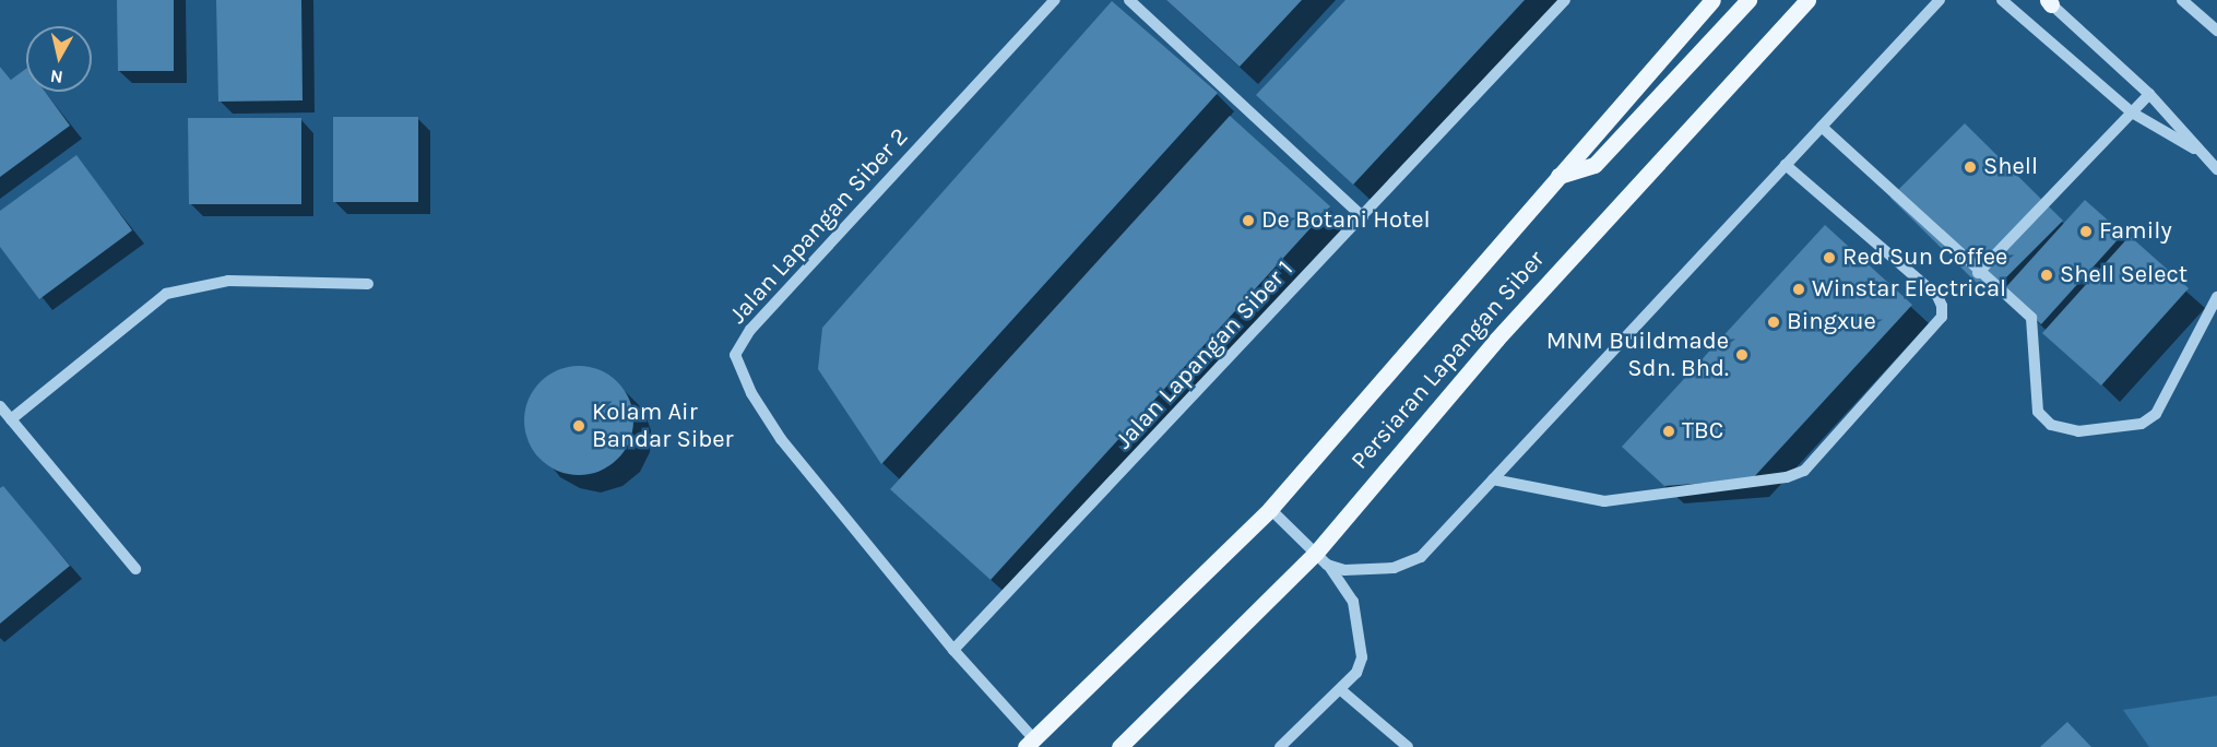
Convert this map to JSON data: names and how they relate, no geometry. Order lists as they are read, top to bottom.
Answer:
{
  "streets": {
    "main road": ["Persiaran Lapangan Siber"],
    "street": ["Jalan Lapangan Siber 2", "Jalan Lapangan Siber 1"]
  },
  "crossings": [
    ["Jalan Lapangan Siber 2", "Jalan Lapangan Siber 1"],
    ["Jalan Lapangan Siber 2", "Persiaran Lapangan Siber"]
  ],
  "places": [
    "Shell",
    "De Botani Hotel",
    "Family",
    "Red Sun Coffee",
    "Shell Select",
    "Winstar Electrical",
    "Bingxue",
    "MNM Buildmade Sdn. Bhd.",
    "Kolam Air Bandar Siber",
    "TBC"
  ],
  "north": "bottom"
}
